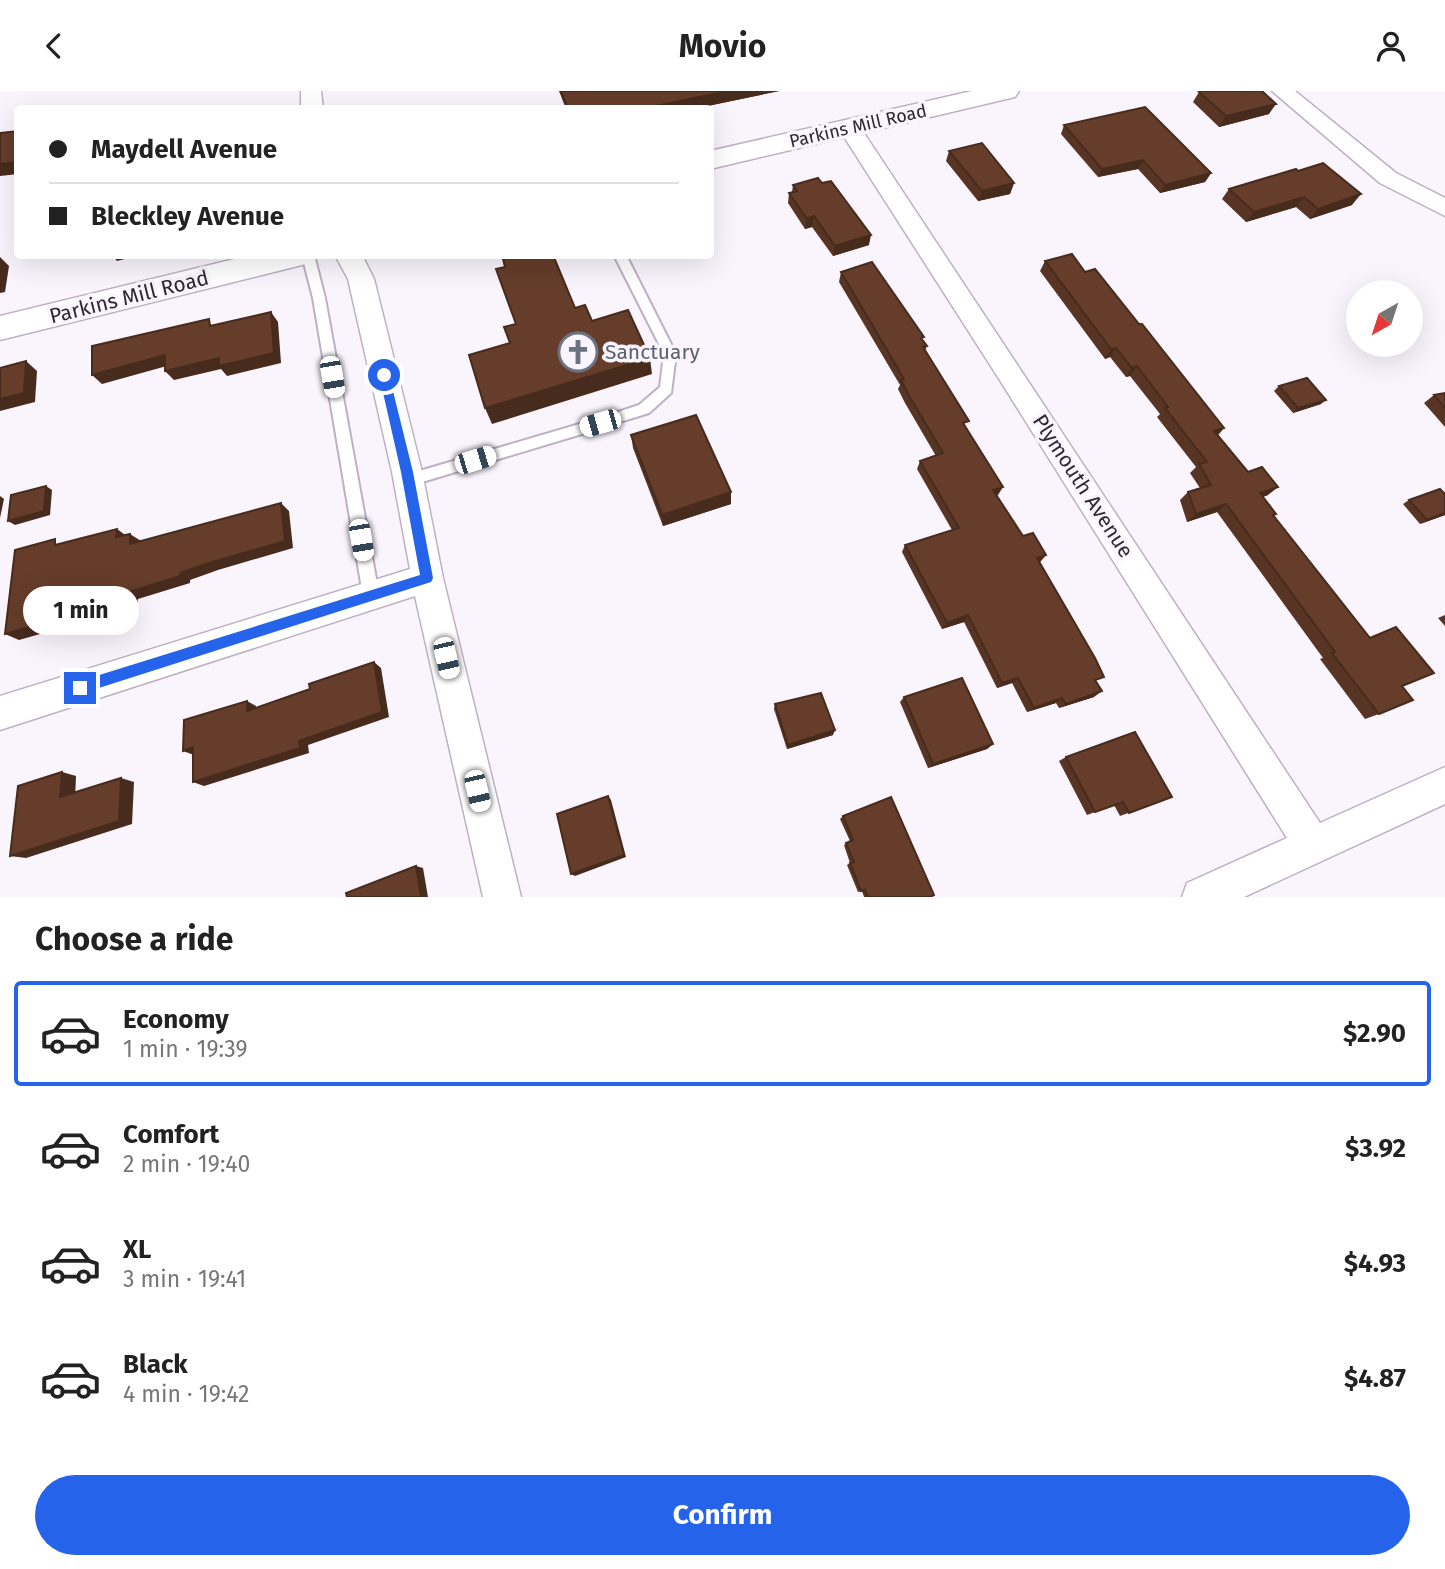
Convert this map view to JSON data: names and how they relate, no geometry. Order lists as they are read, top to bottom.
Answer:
{
  "streets": {
    "street": ["Parkins Mill Road", "Plymouth Avenue"]
  },
  "crossings": [
    ["Parkins Mill Road", "Plymouth Avenue"]
  ],
  "places": {
    "church": ["Sanctuary"]
  },
  "north": "bottom left",
  "page": {
    "header": "Movio",
    "banner": ["Maydell Avenue", "Bleckley Avenue"],
    "bubble": "1 min",
    "heading": "Choose a ride",
    "list": [
      {
        "name": "Economy",
        "note": "1 min · 19:39",
        "value": "$2.90"
      },
      {
        "name": "Comfort",
        "note": "2 min · 19:40",
        "value": "$3.92"
      },
      {
        "name": "XL",
        "note": "3 min · 19:41",
        "value": "$4.93"
      },
      {
        "name": "Black",
        "note": "4 min · 19:42",
        "value": "$4.87"
      }
    ],
    "buttons": "Confirm"
  }
}
